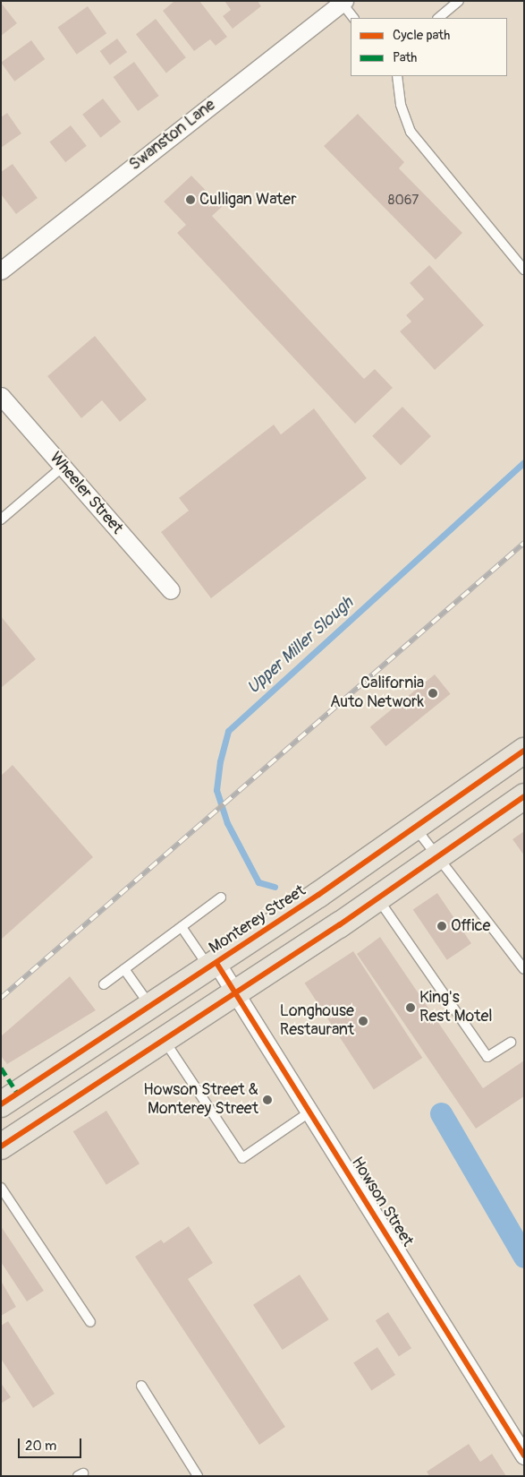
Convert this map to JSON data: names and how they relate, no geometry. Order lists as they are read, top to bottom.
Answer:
{
  "streets": {
    "main road": ["Monterey Street"],
    "street": ["Swanston Lane", "Wheeler Street", "Howson Street"]
  },
  "crossings": [
    ["Monterey Street", "Howson Street"]
  ],
  "water": ["Upper Miller Slough"],
  "places": [
    "Culligan Water",
    "California Auto Network",
    "Office",
    "King's Rest Motel",
    "Longhouse Restaurant",
    "Howson Street & Monterey Street"
  ],
  "house_numbers": ["8067"],
  "legend": ["Cycle path", "Path"],
  "scale_bar": "20 m"
}
